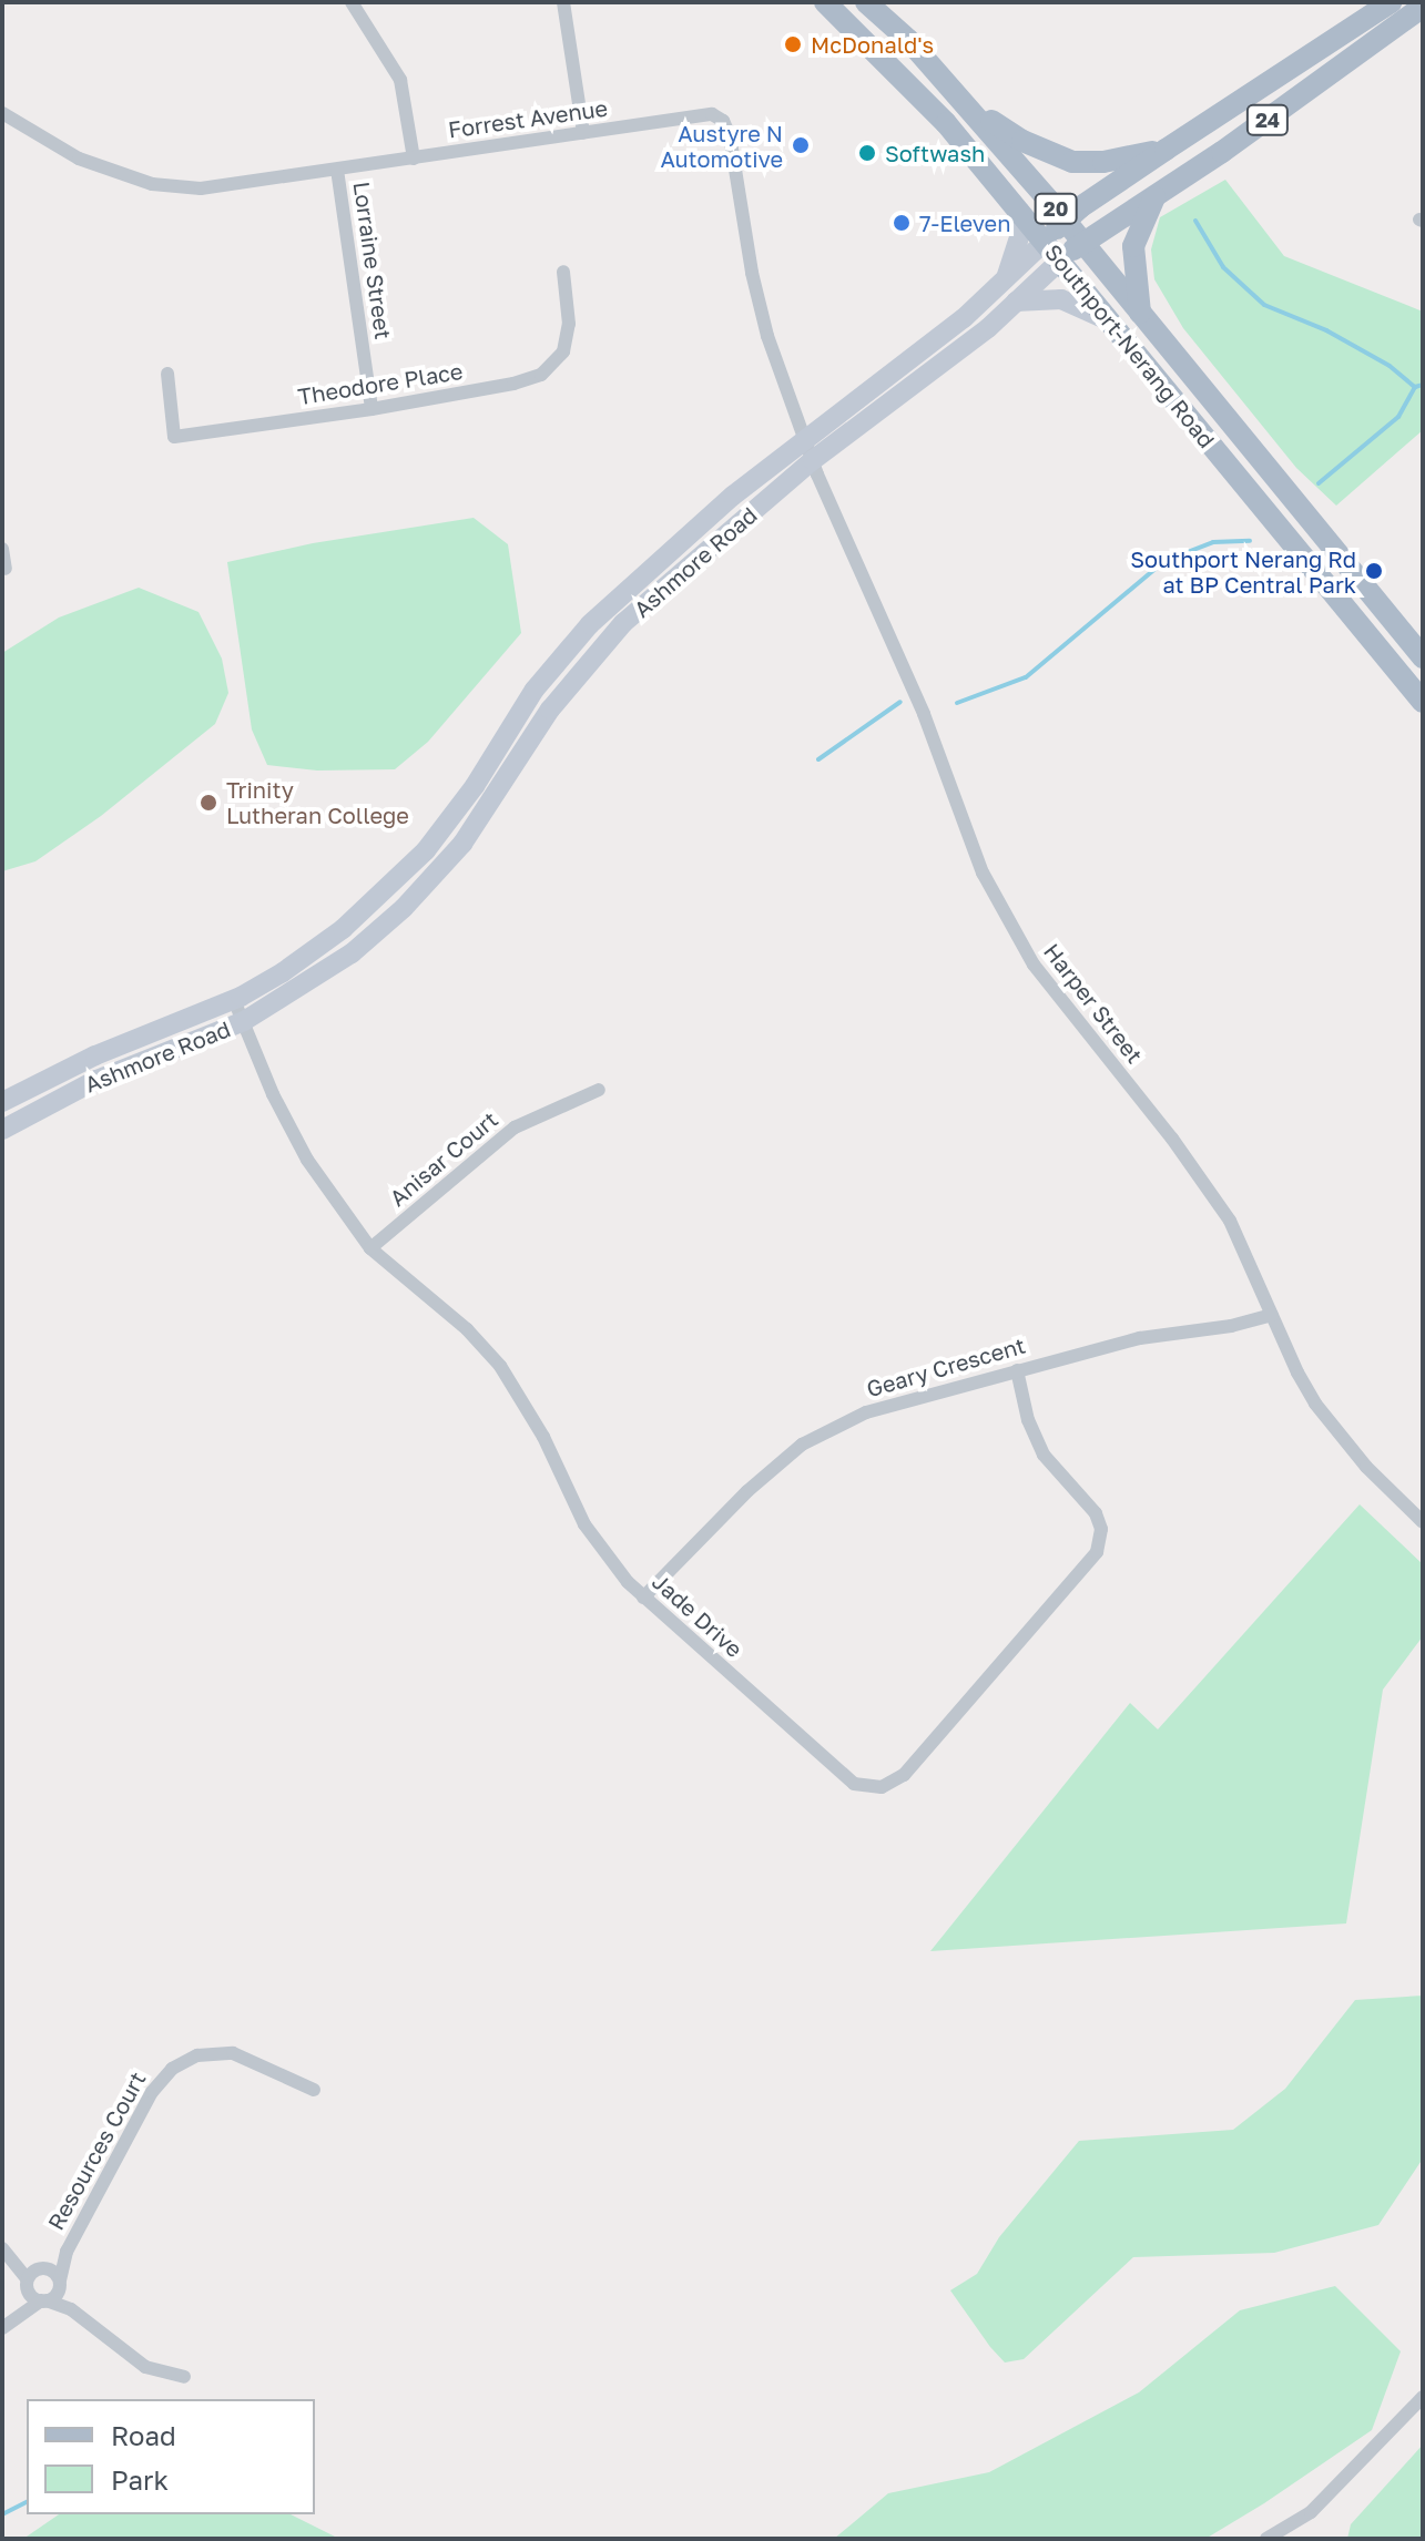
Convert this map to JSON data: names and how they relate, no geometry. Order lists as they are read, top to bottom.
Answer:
{
  "streets": {
    "main road": [
      "24",
      "20",
      "Southport-Nerang Road",
      "Ashmore Road"
    ],
    "street": [
      "Forrest Avenue",
      "Lorraine Street",
      "Theodore Place",
      "Harper Street",
      "Anisar Court",
      "Geary Crescent",
      "Jade Drive",
      "Resources Court"
    ]
  },
  "crossings": [
    ["Forrest Avenue", "Lorraine Street"],
    ["Forrest Avenue", "Ashmore Road"],
    ["Forrest Avenue", "Harper Street"],
    ["Lorraine Street", "Theodore Place"],
    ["Southport-Nerang Road", "Ashmore Road"],
    ["Ashmore Road", "Harper Street"],
    ["Ashmore Road", "Jade Drive"],
    ["Harper Street", "Geary Crescent"],
    ["Anisar Court", "Jade Drive"],
    ["Geary Crescent", "Jade Drive"]
  ],
  "places": [
    "McDonald's",
    "Austyre N Automotive",
    "Softwash",
    "7-Eleven",
    "Southport Nerang Rd at BP Central Park",
    "Trinity Lutheran College"
  ],
  "legend": ["Road", "Park"]
}
